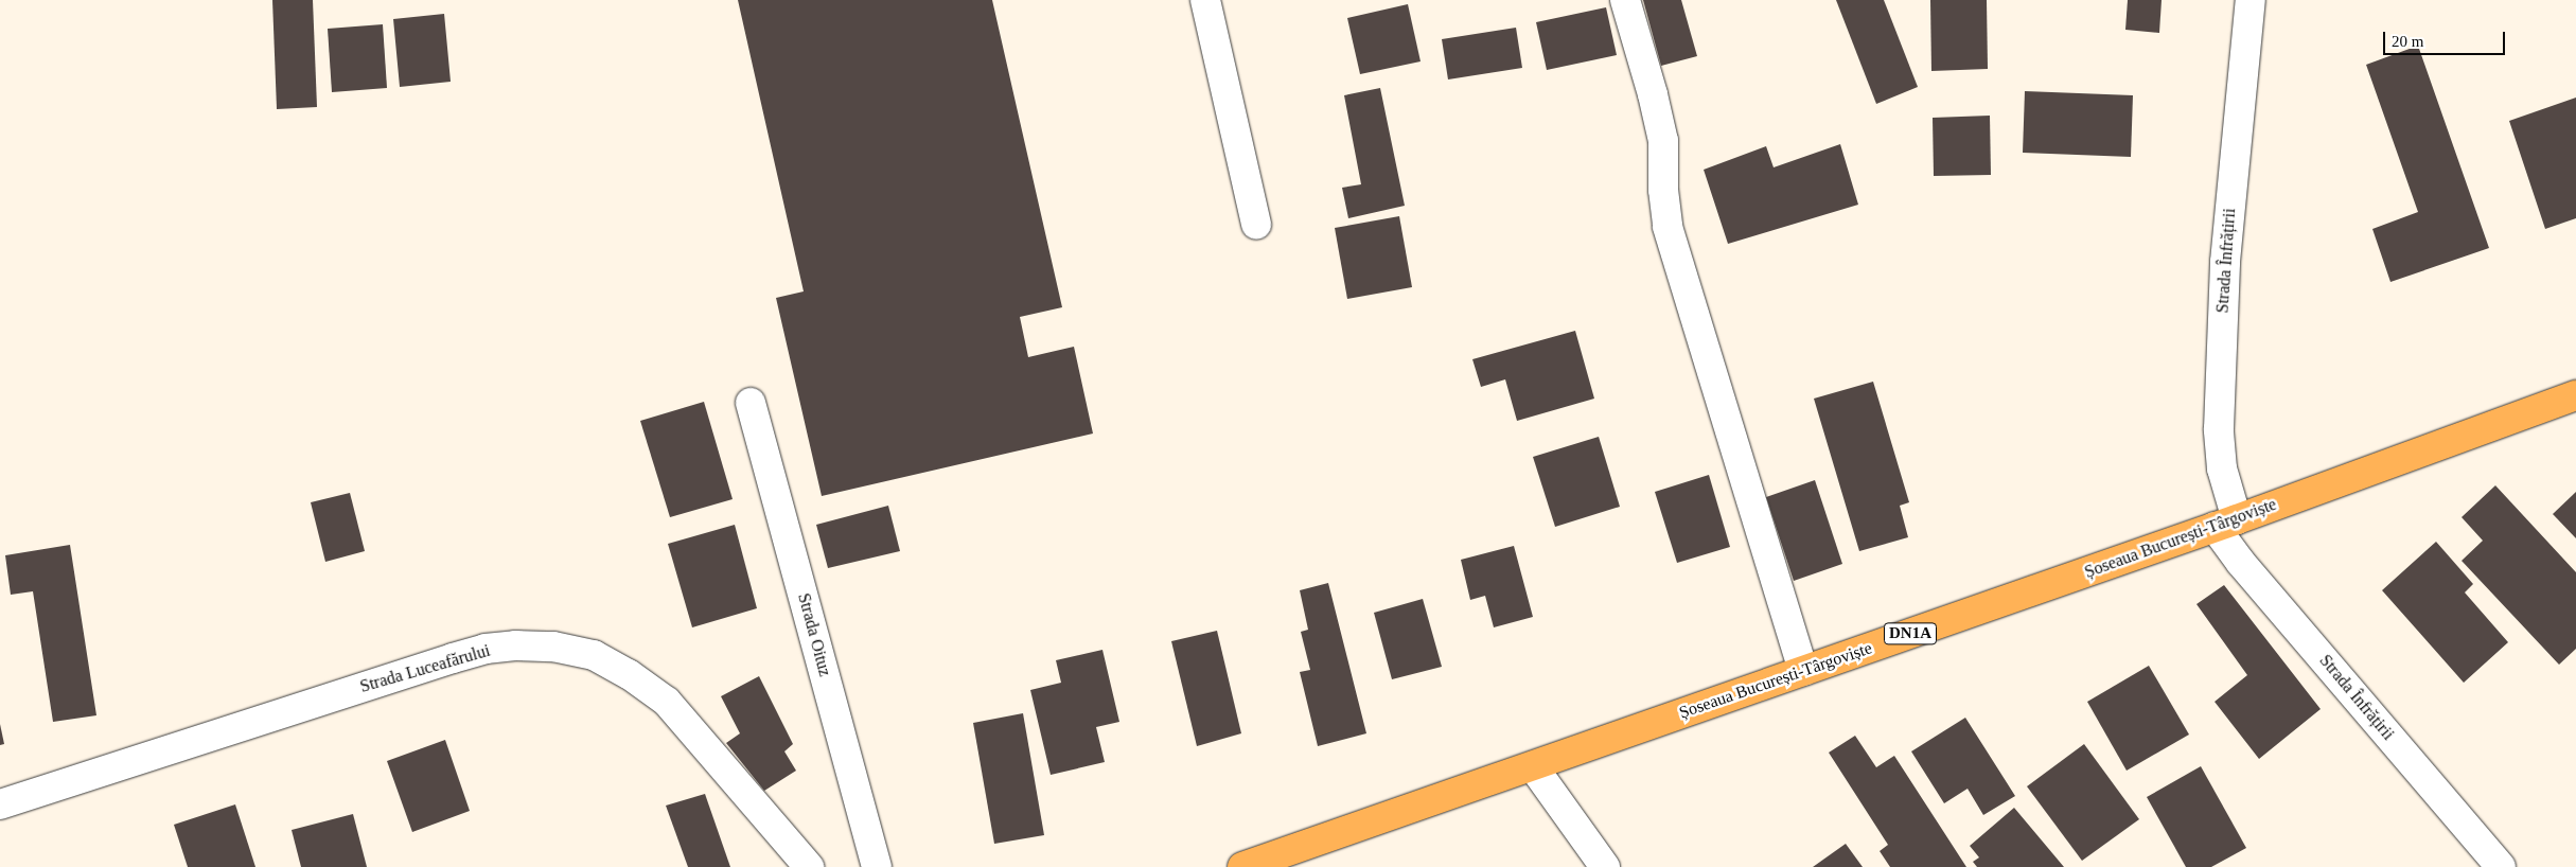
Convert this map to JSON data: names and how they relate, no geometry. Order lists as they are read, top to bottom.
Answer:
{
  "streets": {
    "main road": ["Șoseaua București-Târgoviște", "DN1A"],
    "street": ["Strada Înfrățirii", "Strada Oituz", "Strada Luceafărului"]
  },
  "crossings": [
    ["Strada Înfrățirii", "Șoseaua București-Târgoviște"]
  ],
  "scale_bar": "20 m"
}
